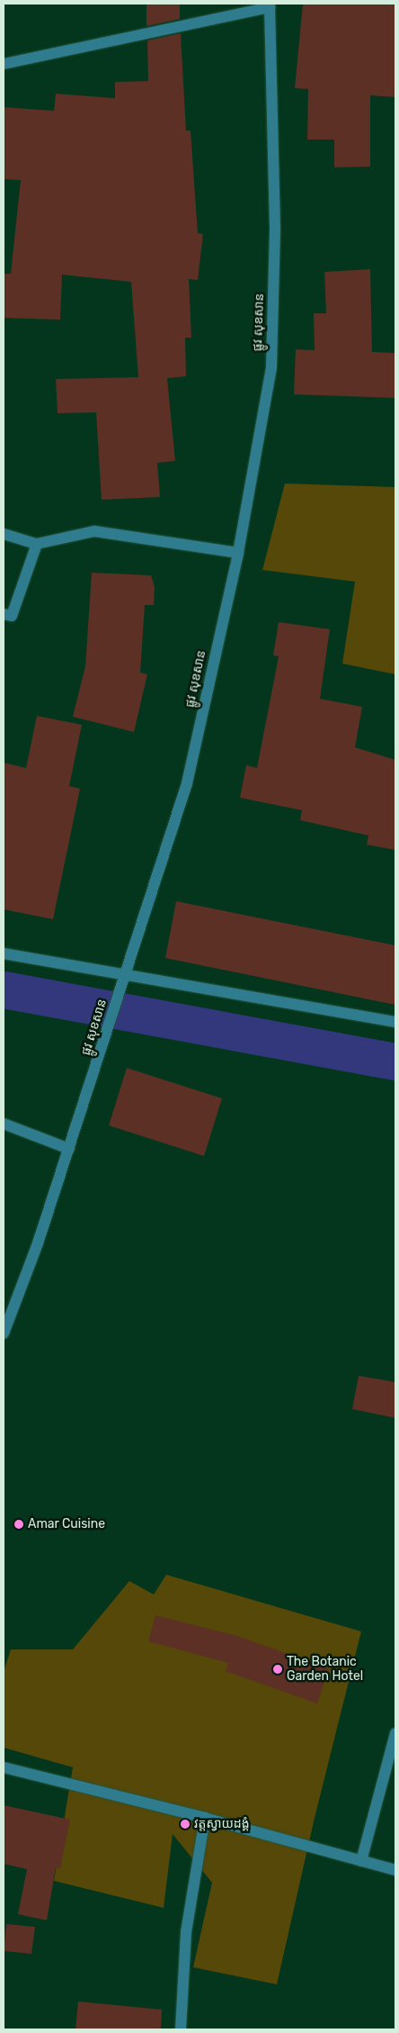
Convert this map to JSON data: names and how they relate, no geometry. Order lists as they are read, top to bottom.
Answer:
{
  "streets": {
    "street": ["ផ្លូវ សុខសាន"]
  },
  "places": ["Amar Cuisine", "The Botanic Garden Hotel", "វត្តស្វាយដង្គំ"]
}
